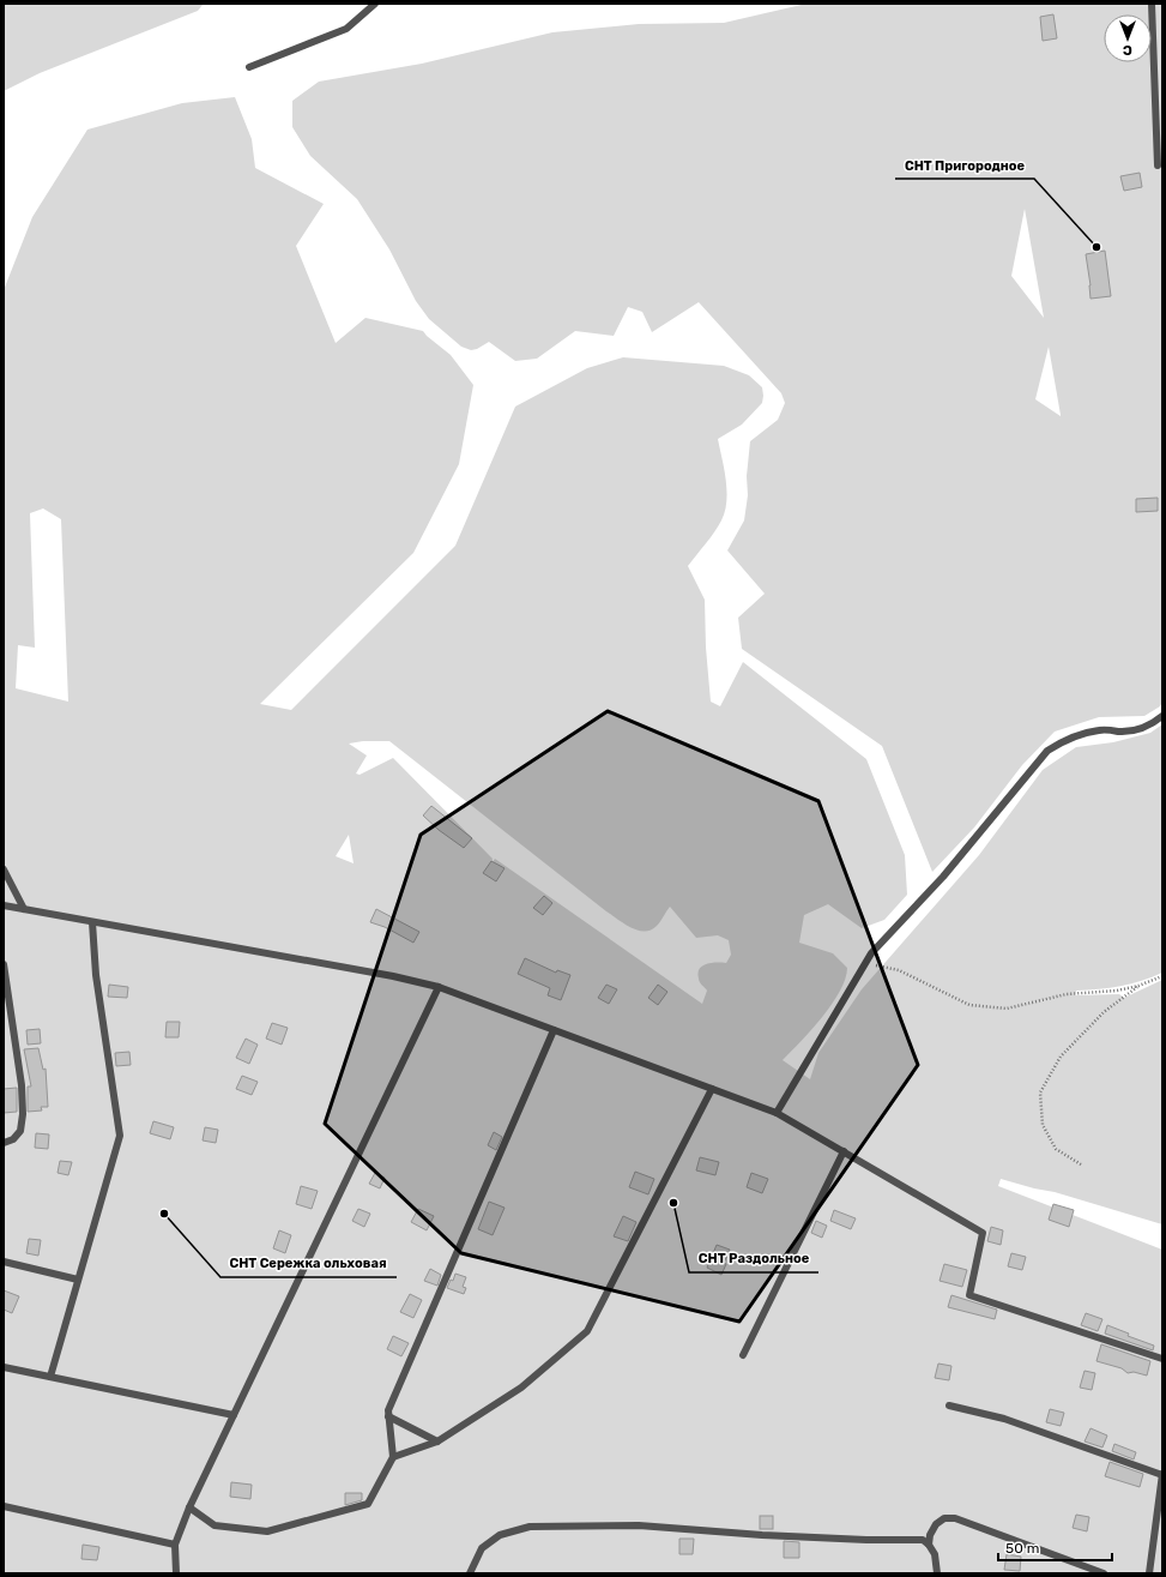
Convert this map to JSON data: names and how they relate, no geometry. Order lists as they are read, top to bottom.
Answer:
{
  "places": ["СНТ Пригородное", "СНТ Раздольное", "СНТ Сережка ольховая"],
  "scale_bar": "50 m",
  "north": "bottom"
}
